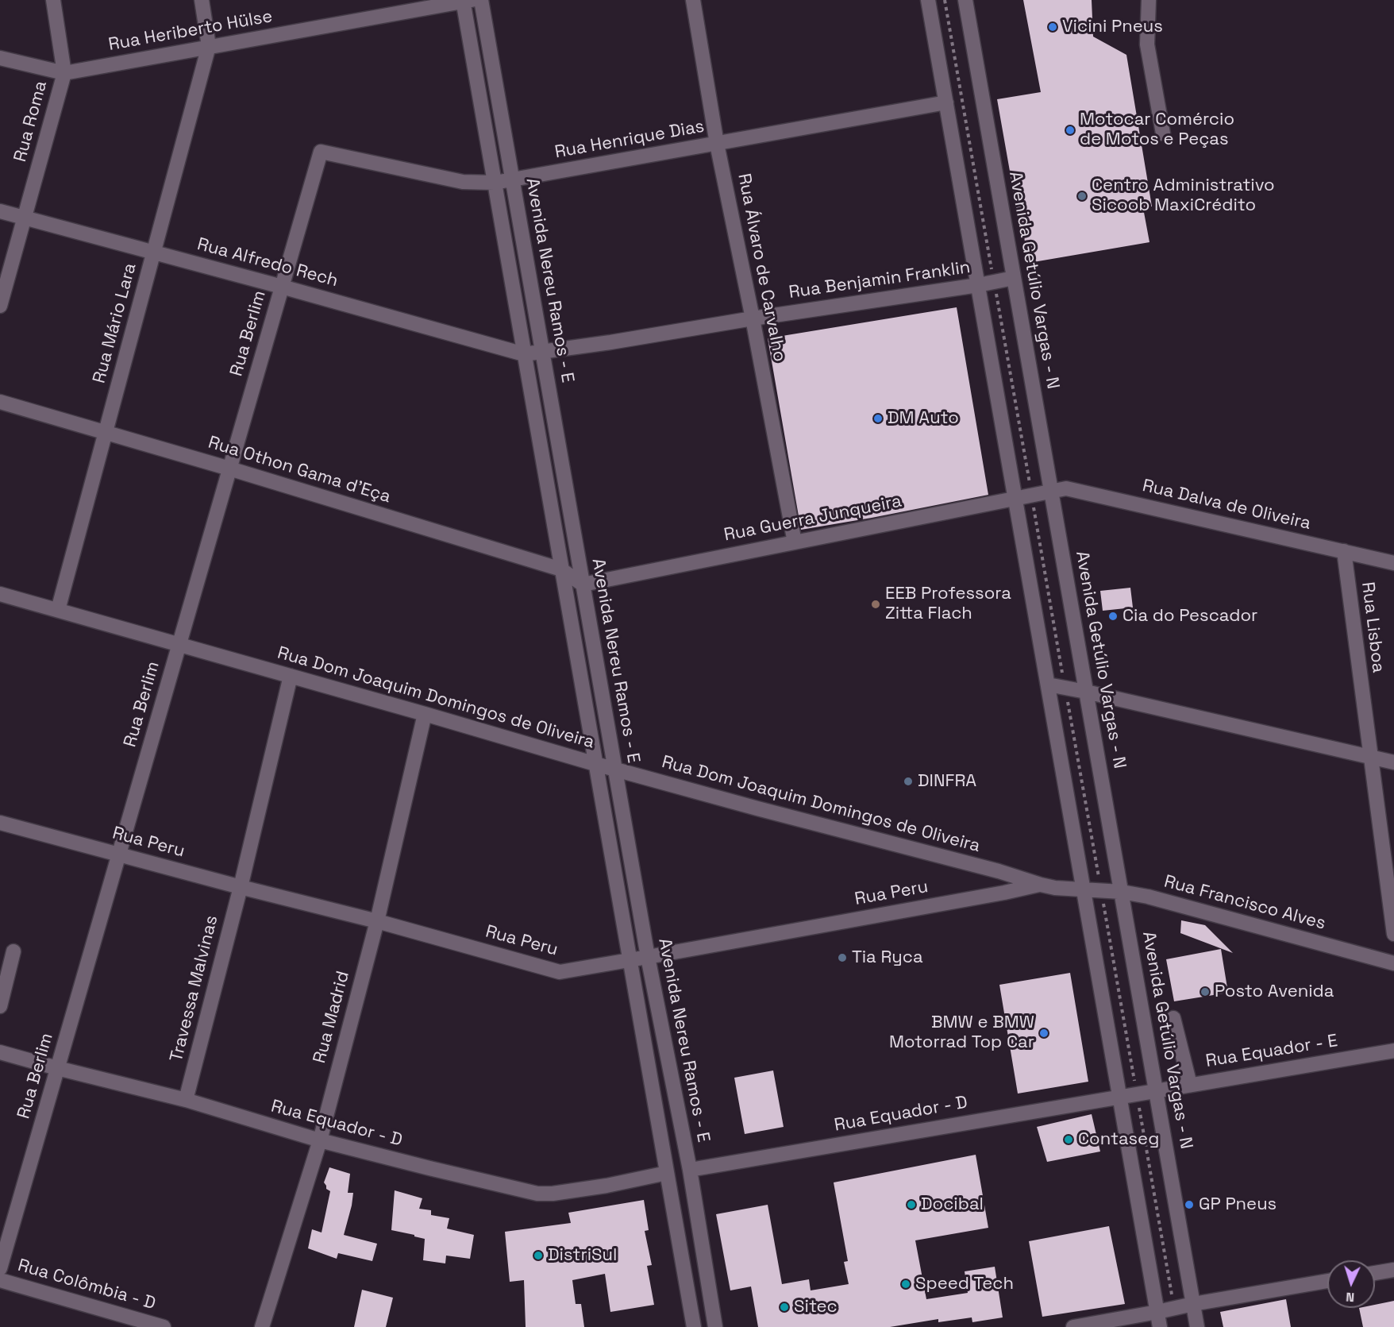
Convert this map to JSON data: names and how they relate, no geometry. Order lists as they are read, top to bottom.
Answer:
{
  "streets": {
    "street": [
      "Rua Heriberto Hülse",
      "Rua Roma",
      "Rua Henrique Dias",
      "Rua Alfredo Rech",
      "Rua Álvaro de Carvalho",
      "Avenida Nereu Ramos - E",
      "Rua Benjamin Franklin",
      "Avenida Getúlio Vargas - N",
      "Rua Mário Lara",
      "Rua Berlim",
      "Rua Othon Gama d'Eça",
      "Rua Dalva de Oliveira",
      "Rua Guerra Junqueira",
      "Rua Lisboa",
      "Rua Dom Joaquim Domingos de Oliveira",
      "Rua Peru",
      "Rua Francisco Alves",
      "Travessa Malvinas",
      "Rua Madrid",
      "Rua Equador - E",
      "Rua Equador - D",
      "Rua Colômbia - D"
    ]
  },
  "crossings": [
    ["Rua Heriberto Hülse", "Rua Roma"],
    ["Rua Heriberto Hülse", "Avenida Nereu Ramos - E"],
    ["Rua Heriberto Hülse", "Rua Mário Lara"],
    ["Rua Roma", "Rua Alfredo Rech"],
    ["Rua Henrique Dias", "Rua Álvaro de Carvalho"],
    ["Rua Henrique Dias", "Avenida Nereu Ramos - E"],
    ["Rua Henrique Dias", "Rua Berlim"],
    ["Rua Alfredo Rech", "Avenida Nereu Ramos - E"],
    ["Rua Alfredo Rech", "Rua Benjamin Franklin"],
    ["Rua Alfredo Rech", "Rua Mário Lara"],
    ["Rua Alfredo Rech", "Rua Berlim"],
    ["Rua Álvaro de Carvalho", "Rua Benjamin Franklin"],
    ["Rua Álvaro de Carvalho", "Rua Guerra Junqueira"],
    ["Avenida Nereu Ramos - E", "Rua Benjamin Franklin"],
    ["Avenida Nereu Ramos - E", "Rua Othon Gama d'Eça"],
    ["Avenida Nereu Ramos - E", "Rua Guerra Junqueira"],
    ["Avenida Nereu Ramos - E", "Rua Dom Joaquim Domingos de Oliveira"],
    ["Avenida Nereu Ramos - E", "Rua Peru"],
    ["Avenida Nereu Ramos - E", "Rua Equador - D"],
    ["Rua Benjamin Franklin", "Avenida Getúlio Vargas - N"],
    ["Avenida Getúlio Vargas - N", "Rua Dalva de Oliveira"],
    ["Avenida Getúlio Vargas - N", "Rua Guerra Junqueira"],
    ["Avenida Getúlio Vargas - N", "Rua Francisco Alves"],
    ["Avenida Getúlio Vargas - N", "Rua Equador - E"],
    ["Rua Mário Lara", "Rua Othon Gama d'Eça"],
    ["Rua Mário Lara", "Rua Dom Joaquim Domingos de Oliveira"],
    ["Rua Berlim", "Rua Othon Gama d'Eça"],
    ["Rua Berlim", "Rua Dom Joaquim Domingos de Oliveira"],
    ["Rua Berlim", "Rua Peru"],
    ["Rua Berlim", "Rua Equador - D"],
    ["Rua Othon Gama d'Eça", "Rua Guerra Junqueira"],
    ["Rua Dalva de Oliveira", "Rua Guerra Junqueira"],
    ["Rua Dalva de Oliveira", "Rua Lisboa"],
    ["Rua Dom Joaquim Domingos de Oliveira", "Rua Peru"],
    ["Rua Dom Joaquim Domingos de Oliveira", "Rua Francisco Alves"],
    ["Rua Dom Joaquim Domingos de Oliveira", "Travessa Malvinas"],
    ["Rua Dom Joaquim Domingos de Oliveira", "Rua Madrid"],
    ["Rua Peru", "Travessa Malvinas"],
    ["Rua Peru", "Rua Madrid"],
    ["Travessa Malvinas", "Rua Equador - D"],
    ["Rua Madrid", "Rua Equador - D"],
    ["Rua Equador - E", "Rua Equador - D"]
  ],
  "places": [
    "Vicini Pneus",
    "Motocar Comércio de Motos e Peças",
    "Centro Administrativo Sicoob MaxiCrédito",
    "DM Auto",
    "EEB Professora Zitta Flach",
    "Cia do Pescador",
    "DINFRA",
    "Tia Ryca",
    "Posto Avenida",
    "BMW e BMW Motorrad Top Car",
    "Contaseg",
    "Docibal",
    "GP Pneus",
    "DistriSul",
    "Speed Tech",
    "Sitec"
  ],
  "north": "bottom"
}
